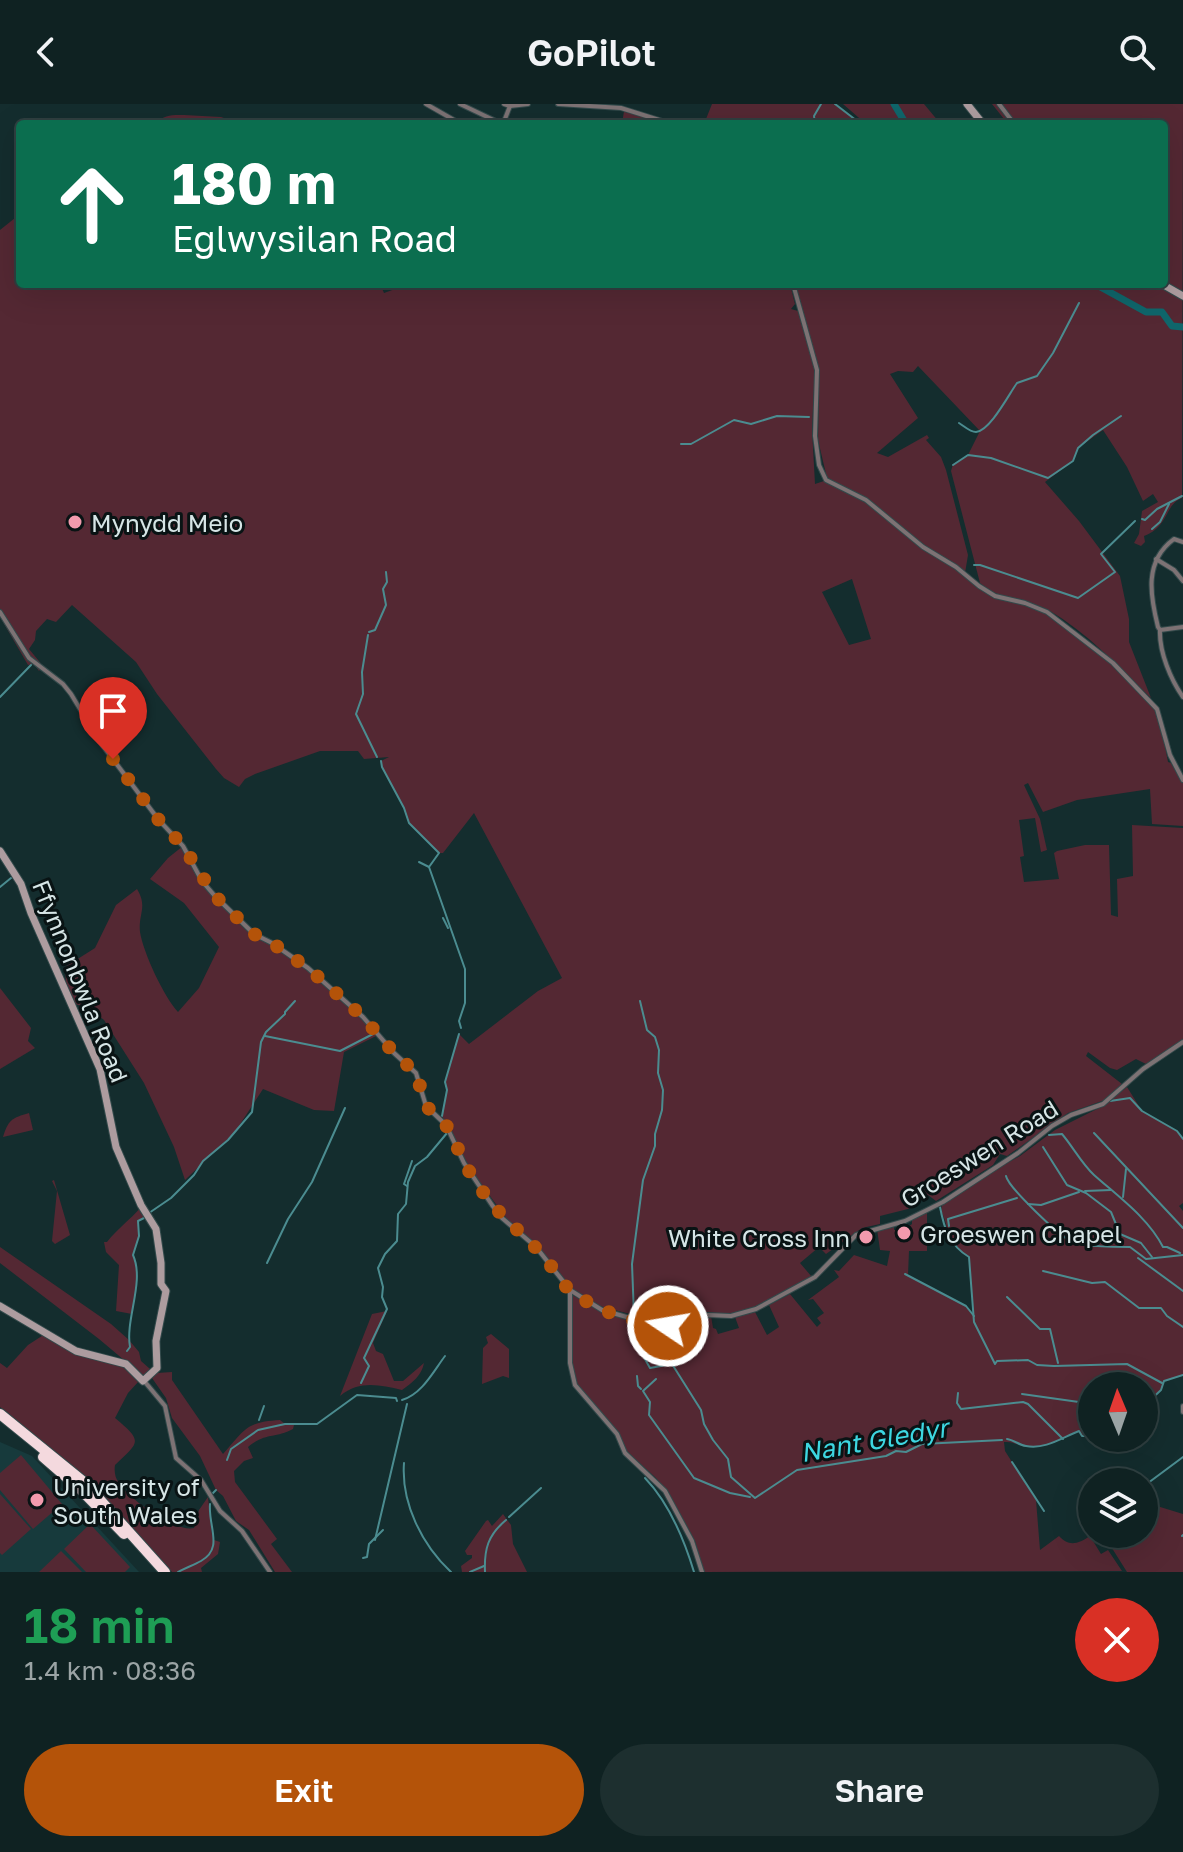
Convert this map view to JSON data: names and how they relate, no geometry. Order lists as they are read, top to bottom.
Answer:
{
  "streets": {
    "street": ["Ffynnonbwla Road", "Groeswen Road"]
  },
  "water": ["Nant Gledyr"],
  "places": [
    "Mynydd Meio",
    "Groeswen Chapel",
    "White Cross Inn",
    "University of South Wales"
  ],
  "north": "top",
  "page": {
    "header": "GoPilot",
    "turn": ["180 m", "Eglwysilan Road"],
    "heading": ["18 min", "1.4 km · 08:36"],
    "buttons": ["Exit", "Share"]
  }
}
